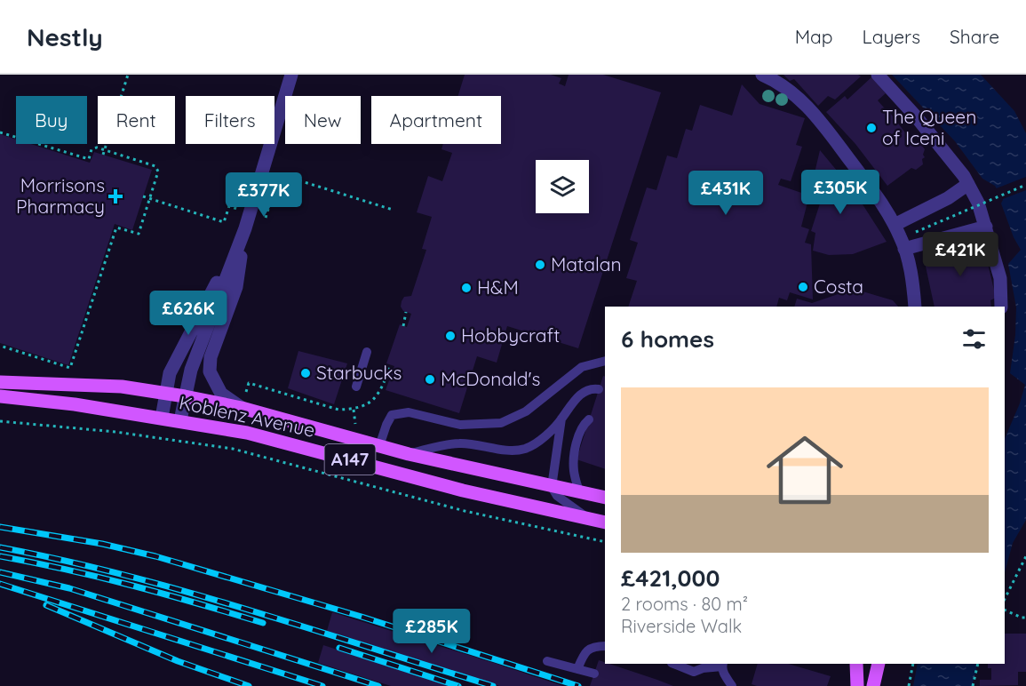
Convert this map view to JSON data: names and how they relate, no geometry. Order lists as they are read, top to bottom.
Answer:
{
  "streets": {
    "main road": ["Koblenz Avenue", "A147"]
  },
  "places": {
    "other": [
      "The Queen of Iceni",
      "Matalan",
      "Costa",
      "H&M",
      "Hobbycraft",
      "Starbucks",
      "McDonald's"
    ],
    "health": ["Morrisons Pharmacy"]
  },
  "page": {
    "header": "Nestly",
    "nav": ["Map", "Layers", "Share"],
    "chip": [
      "Buy",
      "Rent",
      "Filters",
      "New",
      "Apartment"
    ],
    "price": [
      "£305K",
      "£431K",
      "£377K",
      "£421K",
      "£626K",
      "£285K"
    ],
    "heading": "6 homes",
    "list": [
      {
        "name": "£421,000",
        "note": "2 rooms · 80 m² · Riverside Walk"
      }
    ]
  }
}
